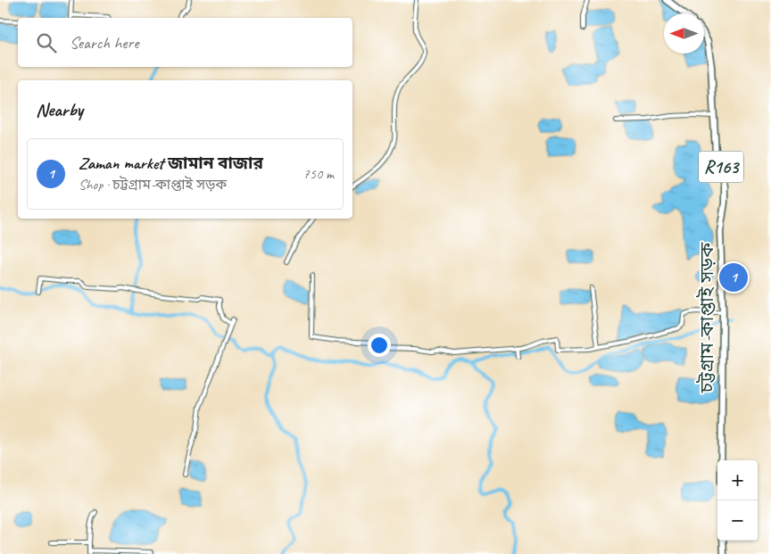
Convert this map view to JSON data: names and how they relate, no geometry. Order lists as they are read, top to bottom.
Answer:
{
  "streets": {
    "main road": ["R163", "চট্টগ্রাম-কাপ্তাই সড়ক"]
  },
  "north": "left",
  "page": {
    "search": "Search here",
    "heading": "Nearby",
    "list": [
      {
        "mark": "1",
        "name": "Zaman market জামান বাজার",
        "note": "Shop · চট্টগ্রাম-কাপ্তাই সড়ক",
        "value": "750 m"
      }
    ],
    "pins": "1",
    "map_buttons": ["+", "−"]
  }
}
